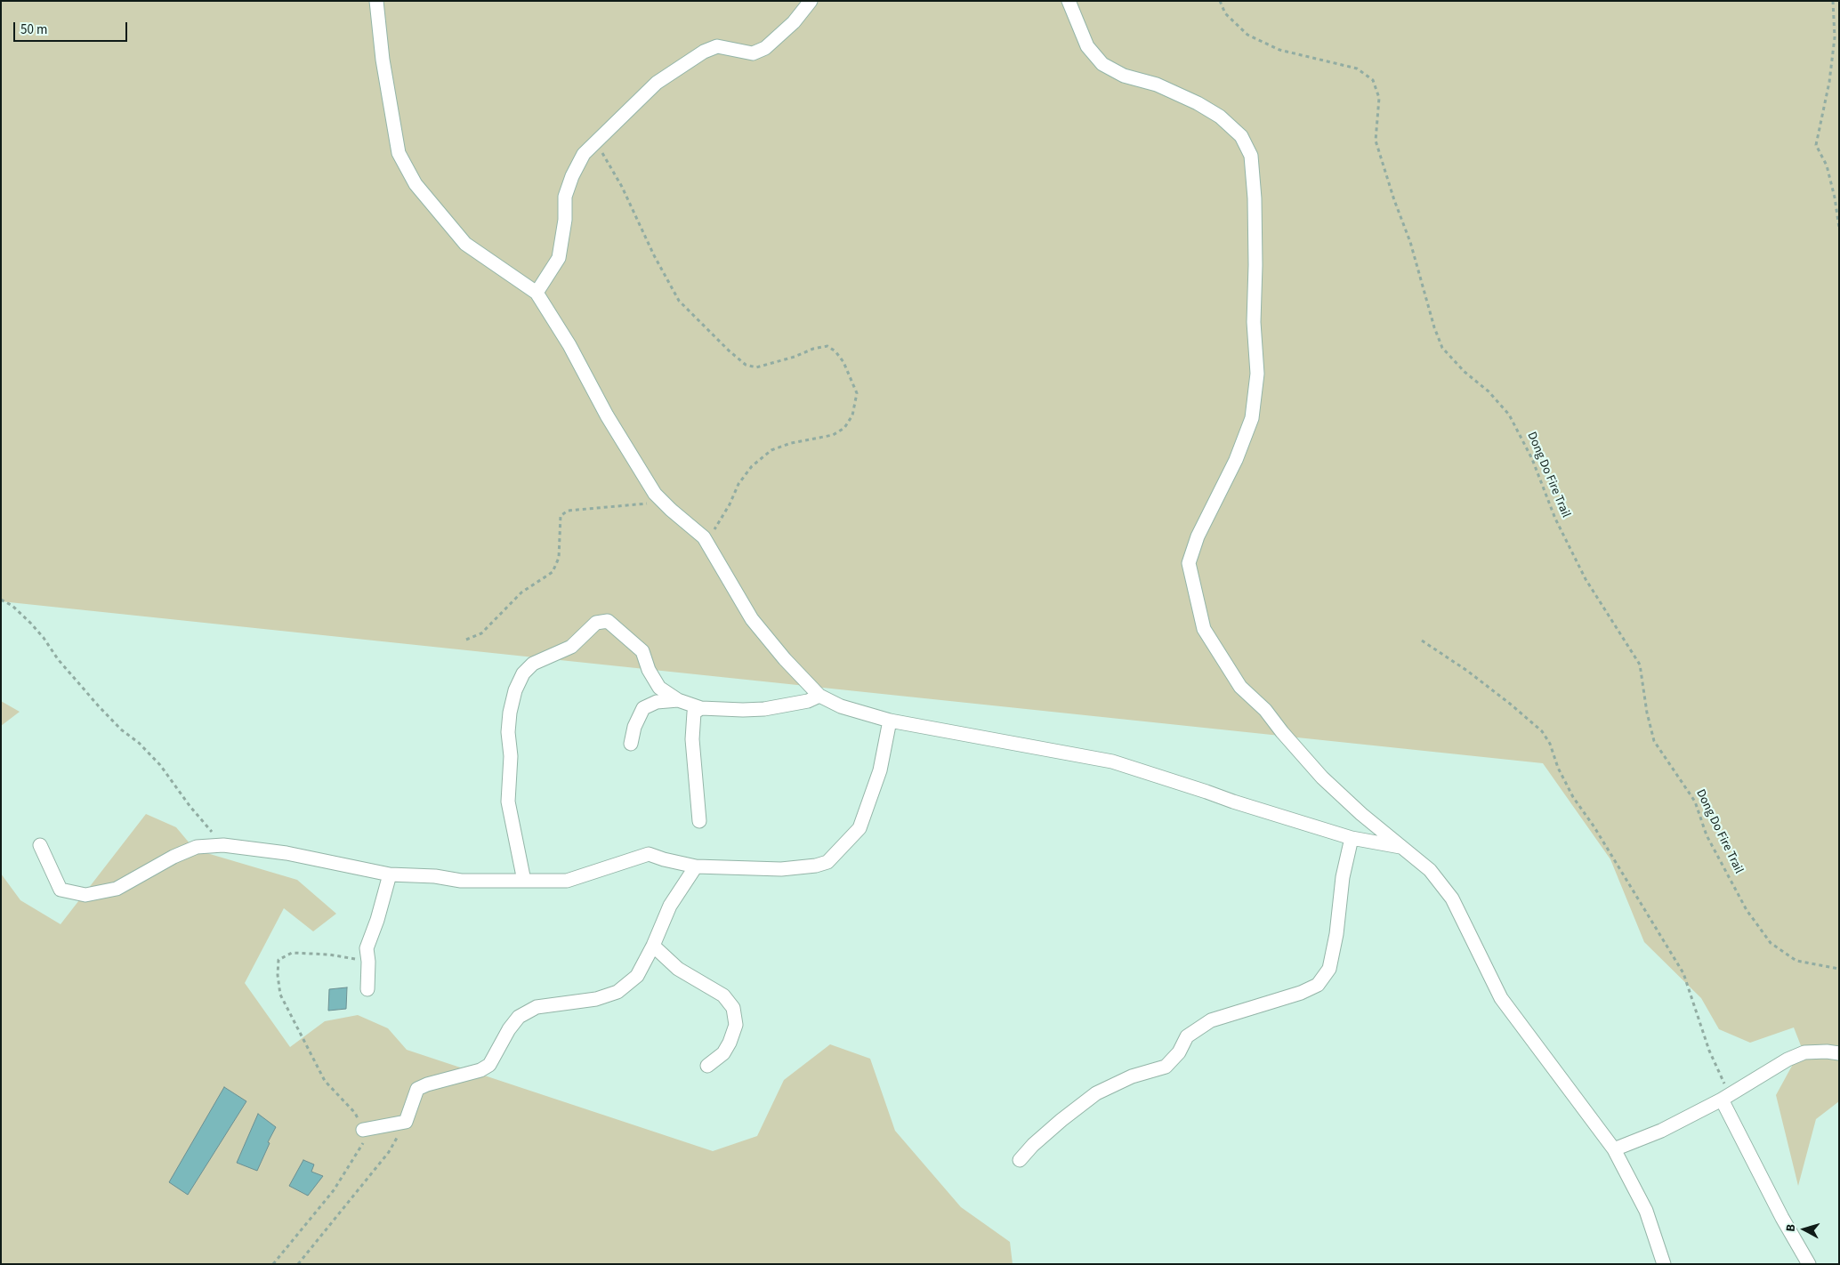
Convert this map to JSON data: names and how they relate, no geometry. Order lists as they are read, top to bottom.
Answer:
{
  "streets": {
    "path": ["Dong Do Fire Trail"]
  },
  "scale_bar": "50 m",
  "north": "left"
}
